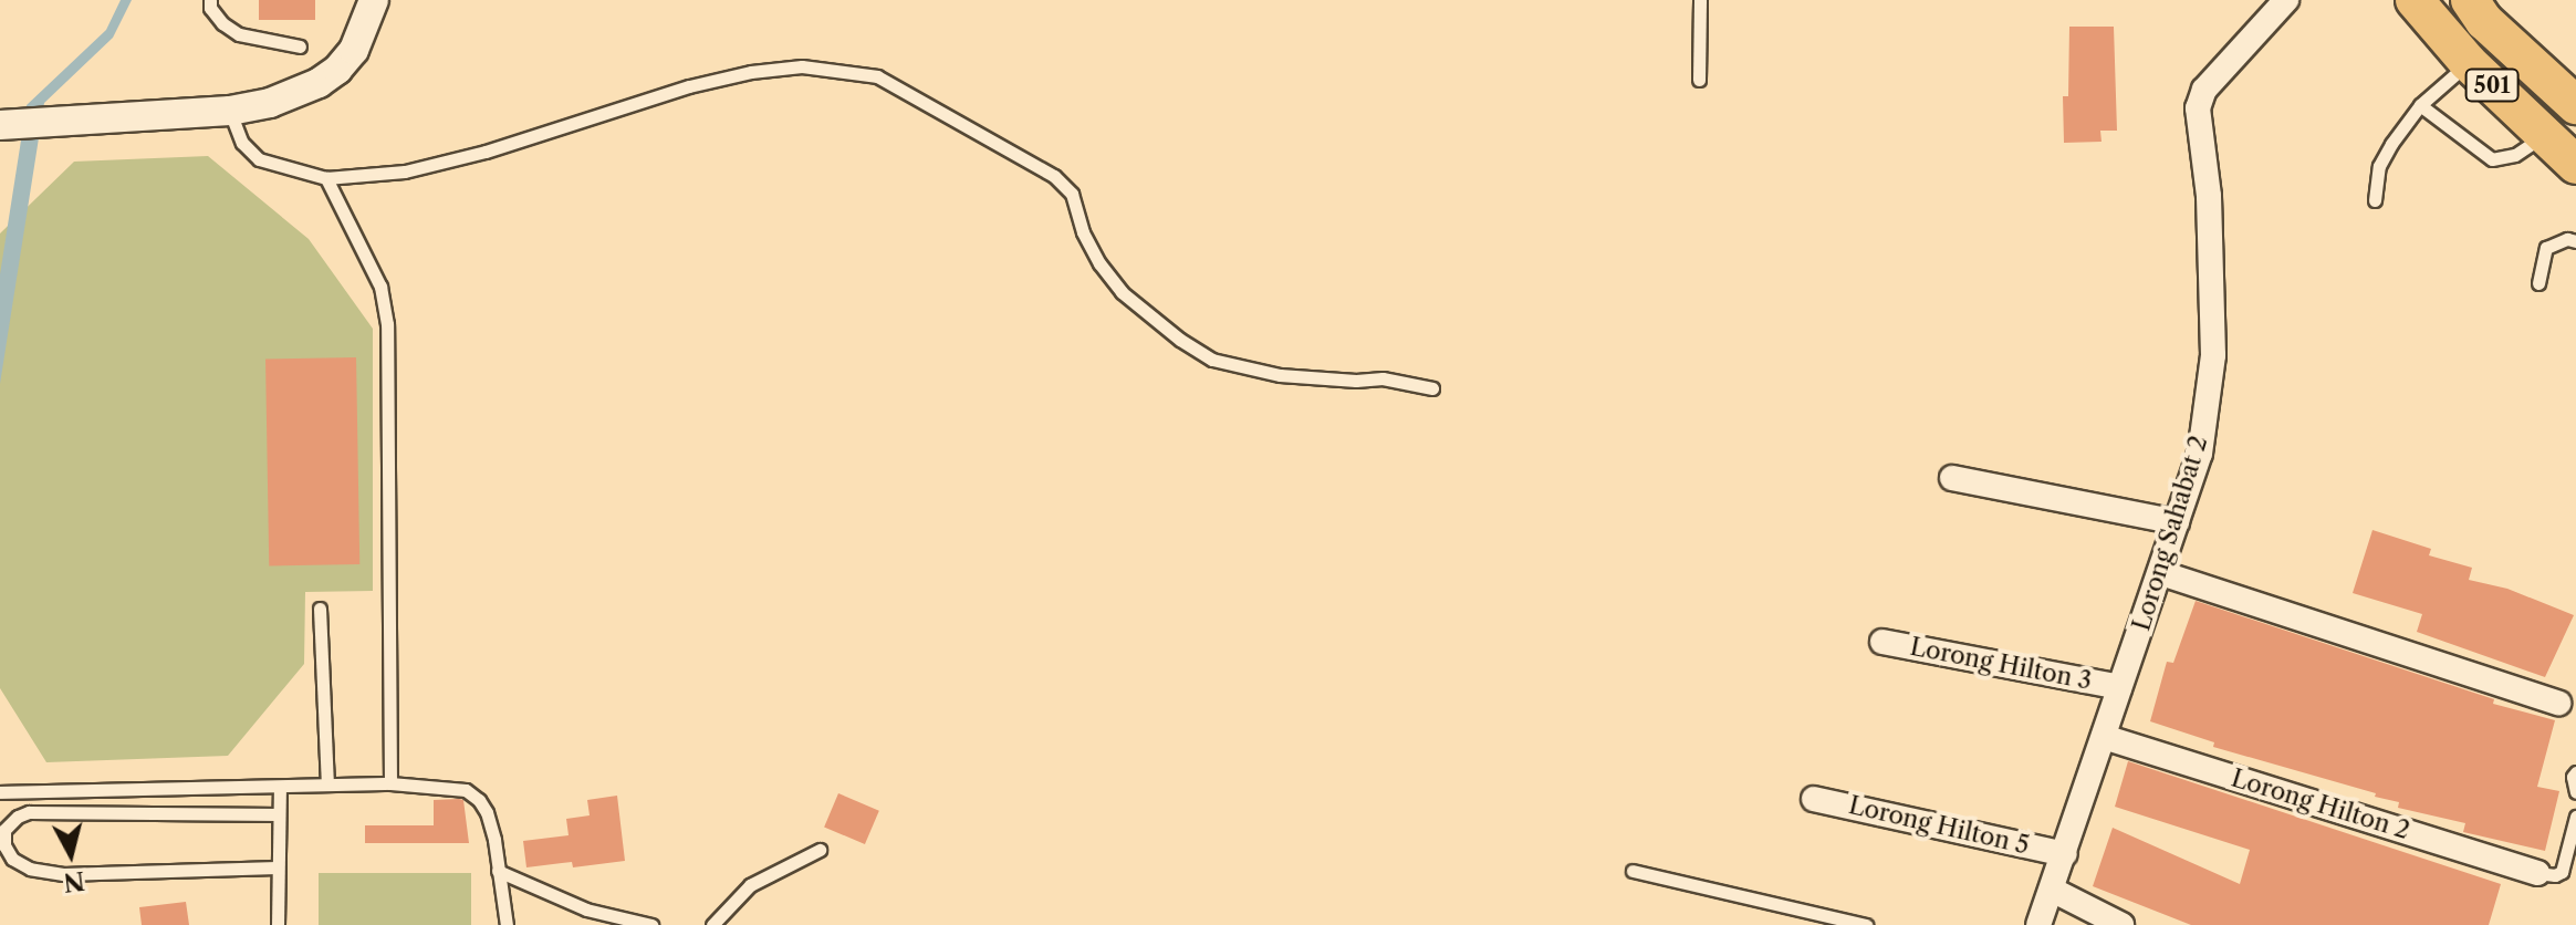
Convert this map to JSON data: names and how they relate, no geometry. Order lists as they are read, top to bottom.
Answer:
{
  "streets": {
    "main road": ["501"],
    "street": [
      "Lorong Sahabat 2",
      "Lorong Hilton 3",
      "Lorong Hilton 2",
      "Lorong Hilton 5"
    ]
  },
  "crossings": [
    ["Lorong Sahabat 2", "Lorong Hilton 3"],
    ["Lorong Sahabat 2", "Lorong Hilton 2"],
    ["Lorong Sahabat 2", "Lorong Hilton 5"]
  ],
  "north": "bottom"
}
